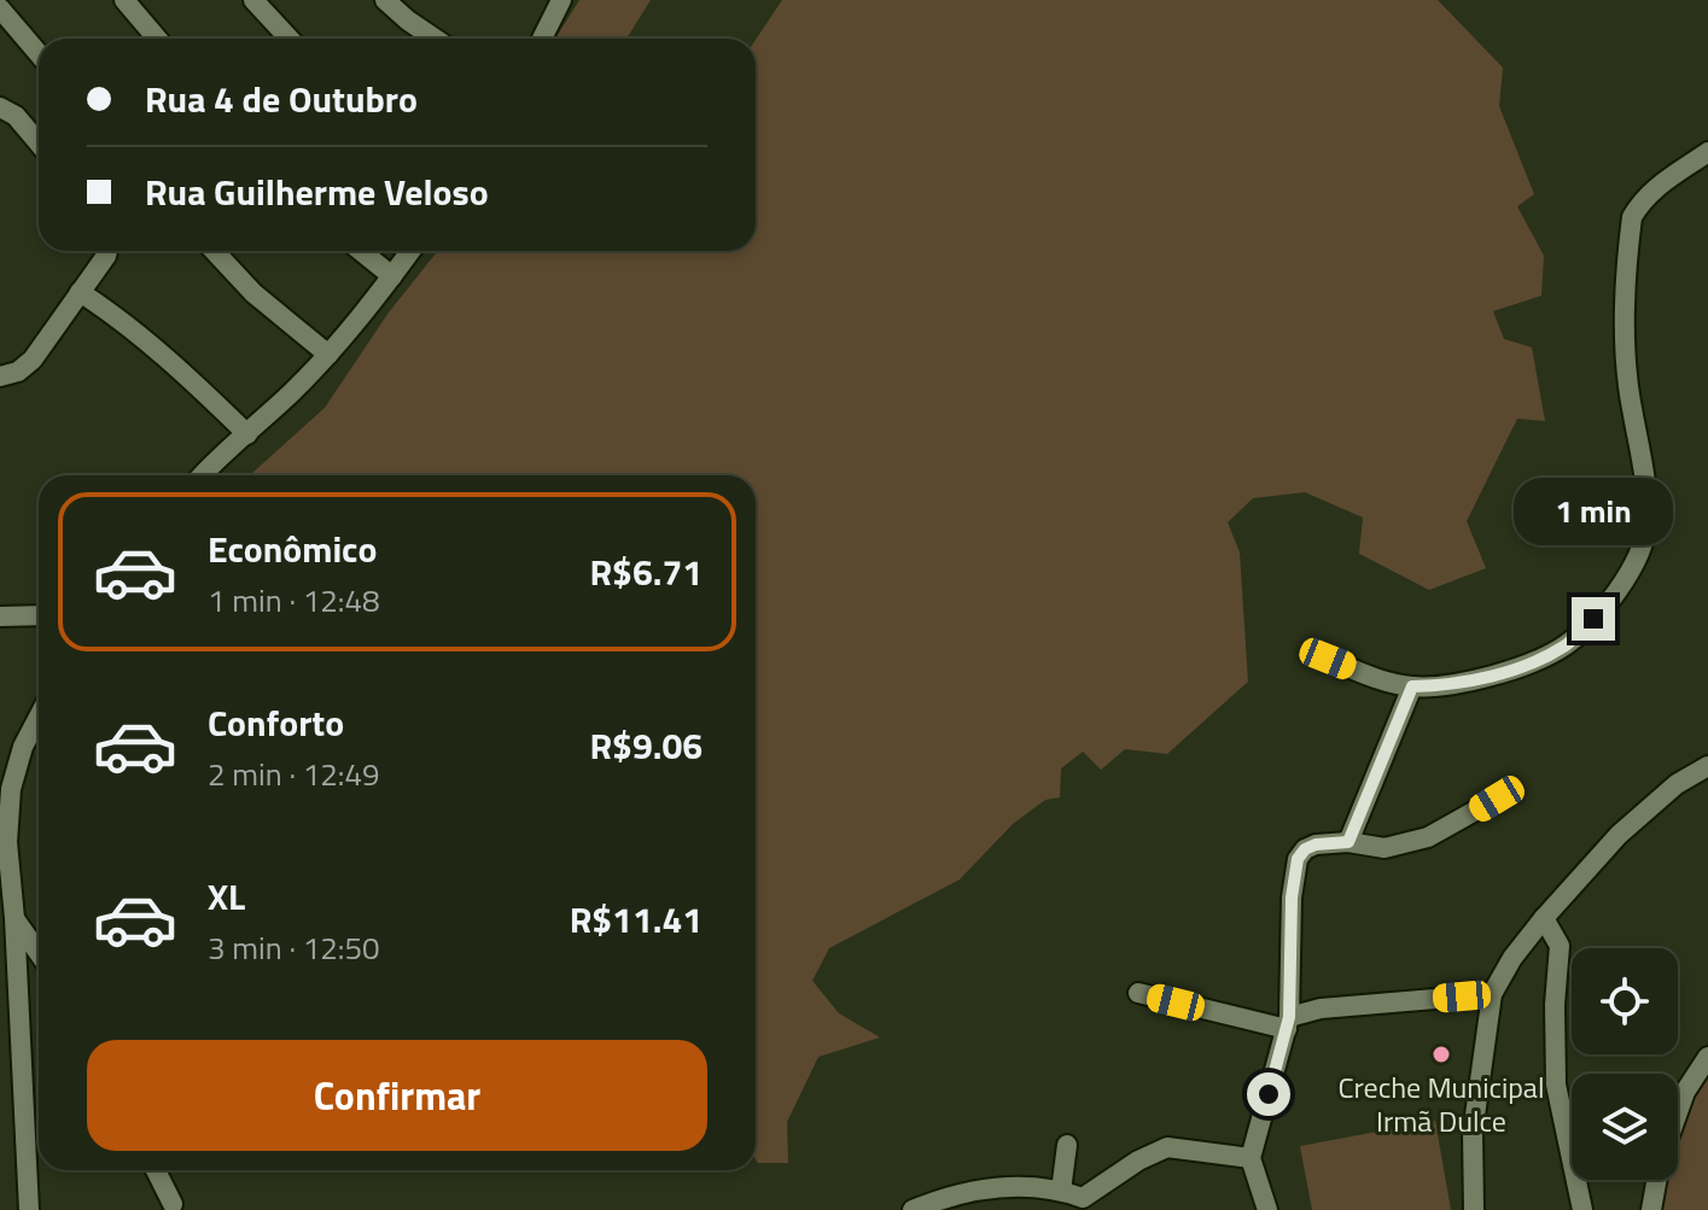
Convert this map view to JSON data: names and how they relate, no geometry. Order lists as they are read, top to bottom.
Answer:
{
  "places": ["Creche Municipal Irmã Dulce"],
  "page": {
    "banner": ["Rua 4 de Outubro", "Rua Guilherme Veloso"],
    "bubble": "1 min",
    "list": [
      {
        "name": "Econômico",
        "note": "1 min · 12:48",
        "value": "R$6.71"
      },
      {
        "name": "Conforto",
        "note": "2 min · 12:49",
        "value": "R$9.06"
      },
      {
        "name": "XL",
        "note": "3 min · 12:50",
        "value": "R$11.41"
      }
    ],
    "buttons": "Confirmar"
  }
}
